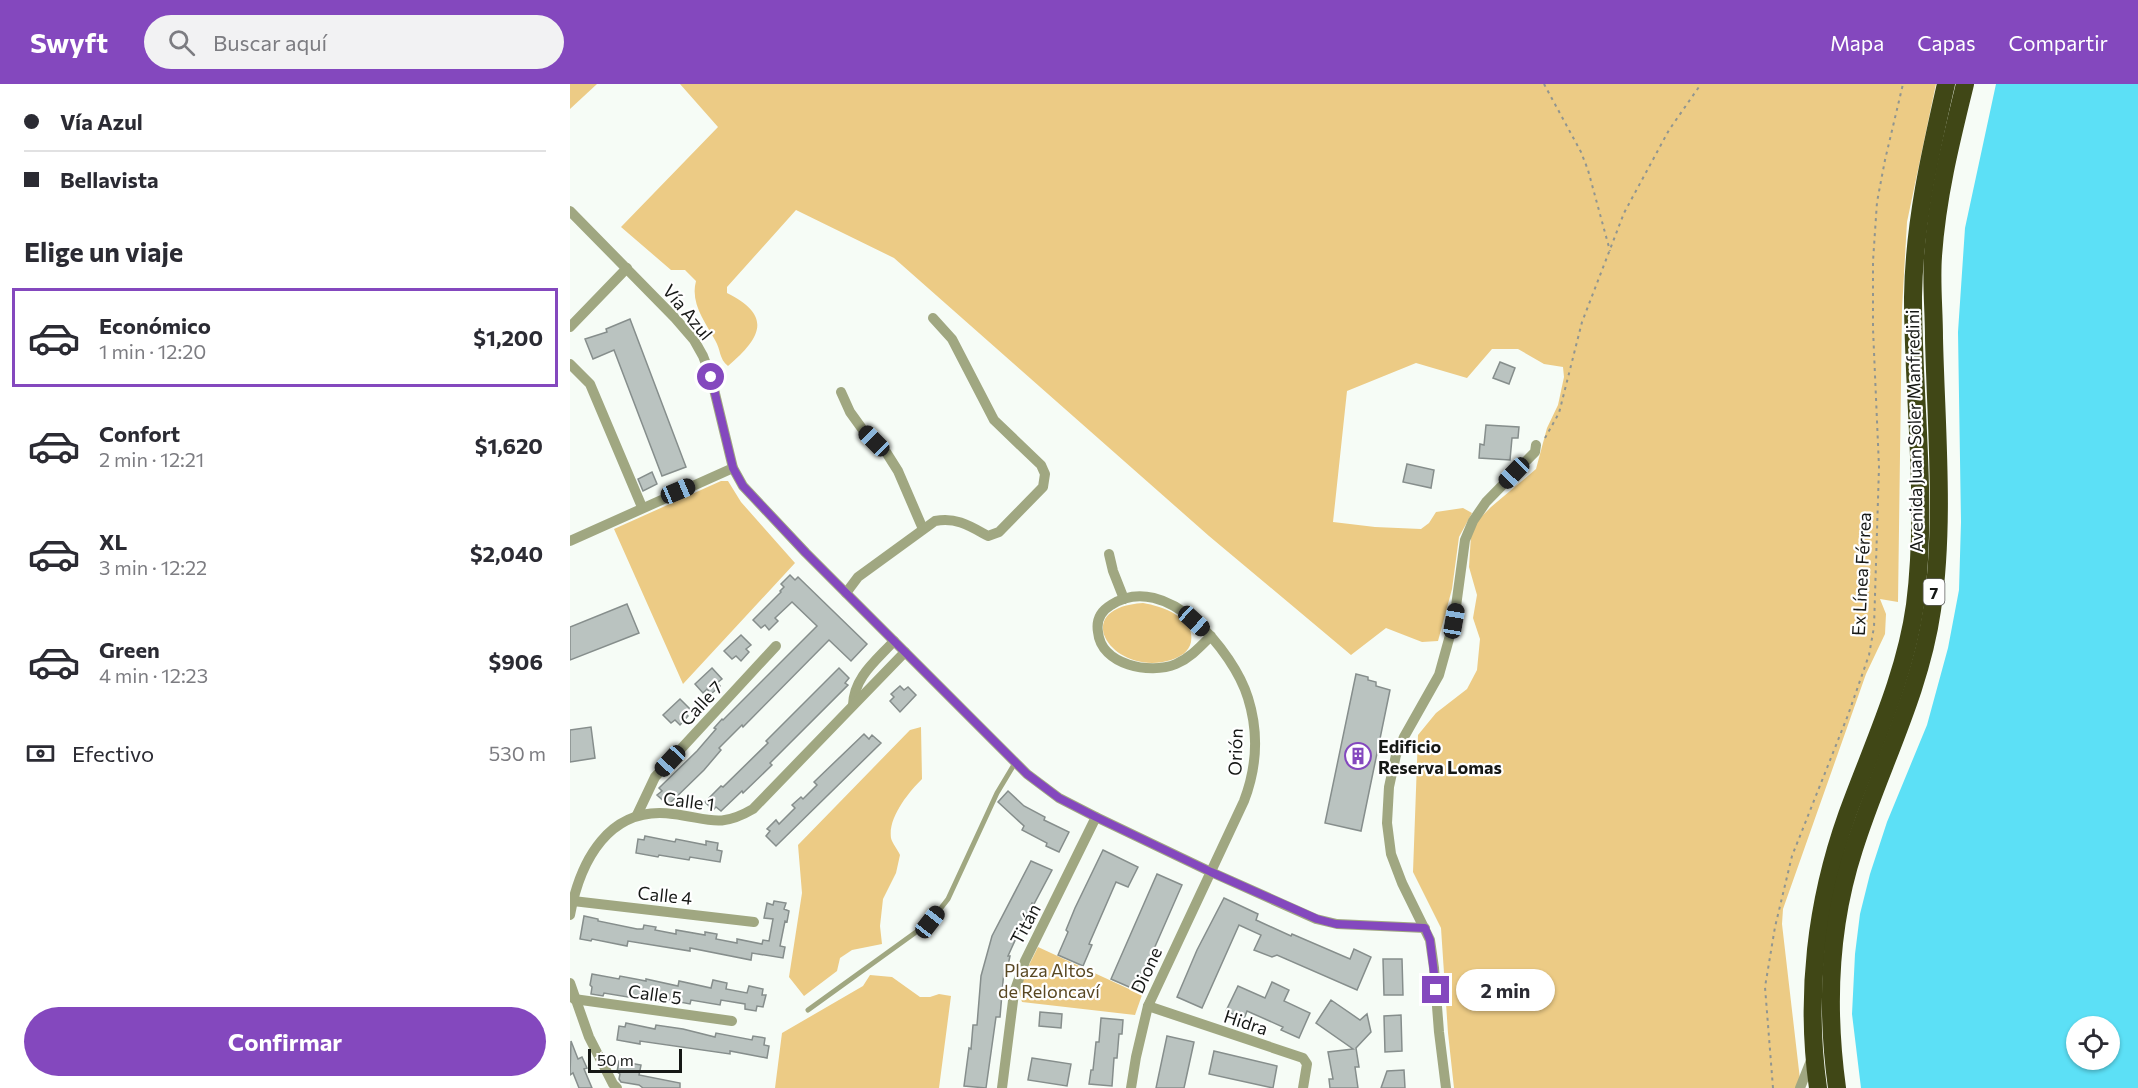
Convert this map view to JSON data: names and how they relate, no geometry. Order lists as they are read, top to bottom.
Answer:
{
  "streets": {
    "highway": ["Avenida Juan Soler Manfredini", "7"],
    "street": [
      "Vía Azul",
      "Calle 7",
      "Orión",
      "Calle 1",
      "Calle 4",
      "Titán",
      "Dione",
      "Calle 5",
      "Hidra"
    ],
    "path": ["Ex Línea Férrea"]
  },
  "crossings": [
    ["Vía Azul", "Orión"],
    ["Vía Azul", "Calle 1"],
    ["Vía Azul", "Titán"],
    ["Vía Azul", "Dione"],
    ["Calle 7", "Calle 1"],
    ["Orión", "Dione"],
    ["Calle 1", "Calle 4"],
    ["Dione", "Hidra"]
  ],
  "parks": ["Plaza Altos de Reloncaví"],
  "places": {
    "building": ["Edificio Reserva Lomas"]
  },
  "scale_bar": "50 m",
  "page": {
    "header": "Swyft",
    "search": "Buscar aquí",
    "nav": ["Mapa", "Capas", "Compartir"],
    "banner": ["Vía Azul", "Bellavista"],
    "heading": "Elige un viaje",
    "list": [
      {
        "name": "Económico",
        "note": "1 min · 12:20",
        "value": "$1,200"
      },
      {
        "name": "Confort",
        "note": "2 min · 12:21",
        "value": "$1,620"
      },
      {
        "name": "XL",
        "note": "3 min · 12:22",
        "value": "$2,040"
      },
      {
        "name": "Green",
        "note": "4 min · 12:23",
        "value": "$906"
      }
    ],
    "pay": ["Efectivo", "530 m"],
    "bubble": "2 min",
    "buttons": "Confirmar",
    "scale": "50 m"
  }
}
